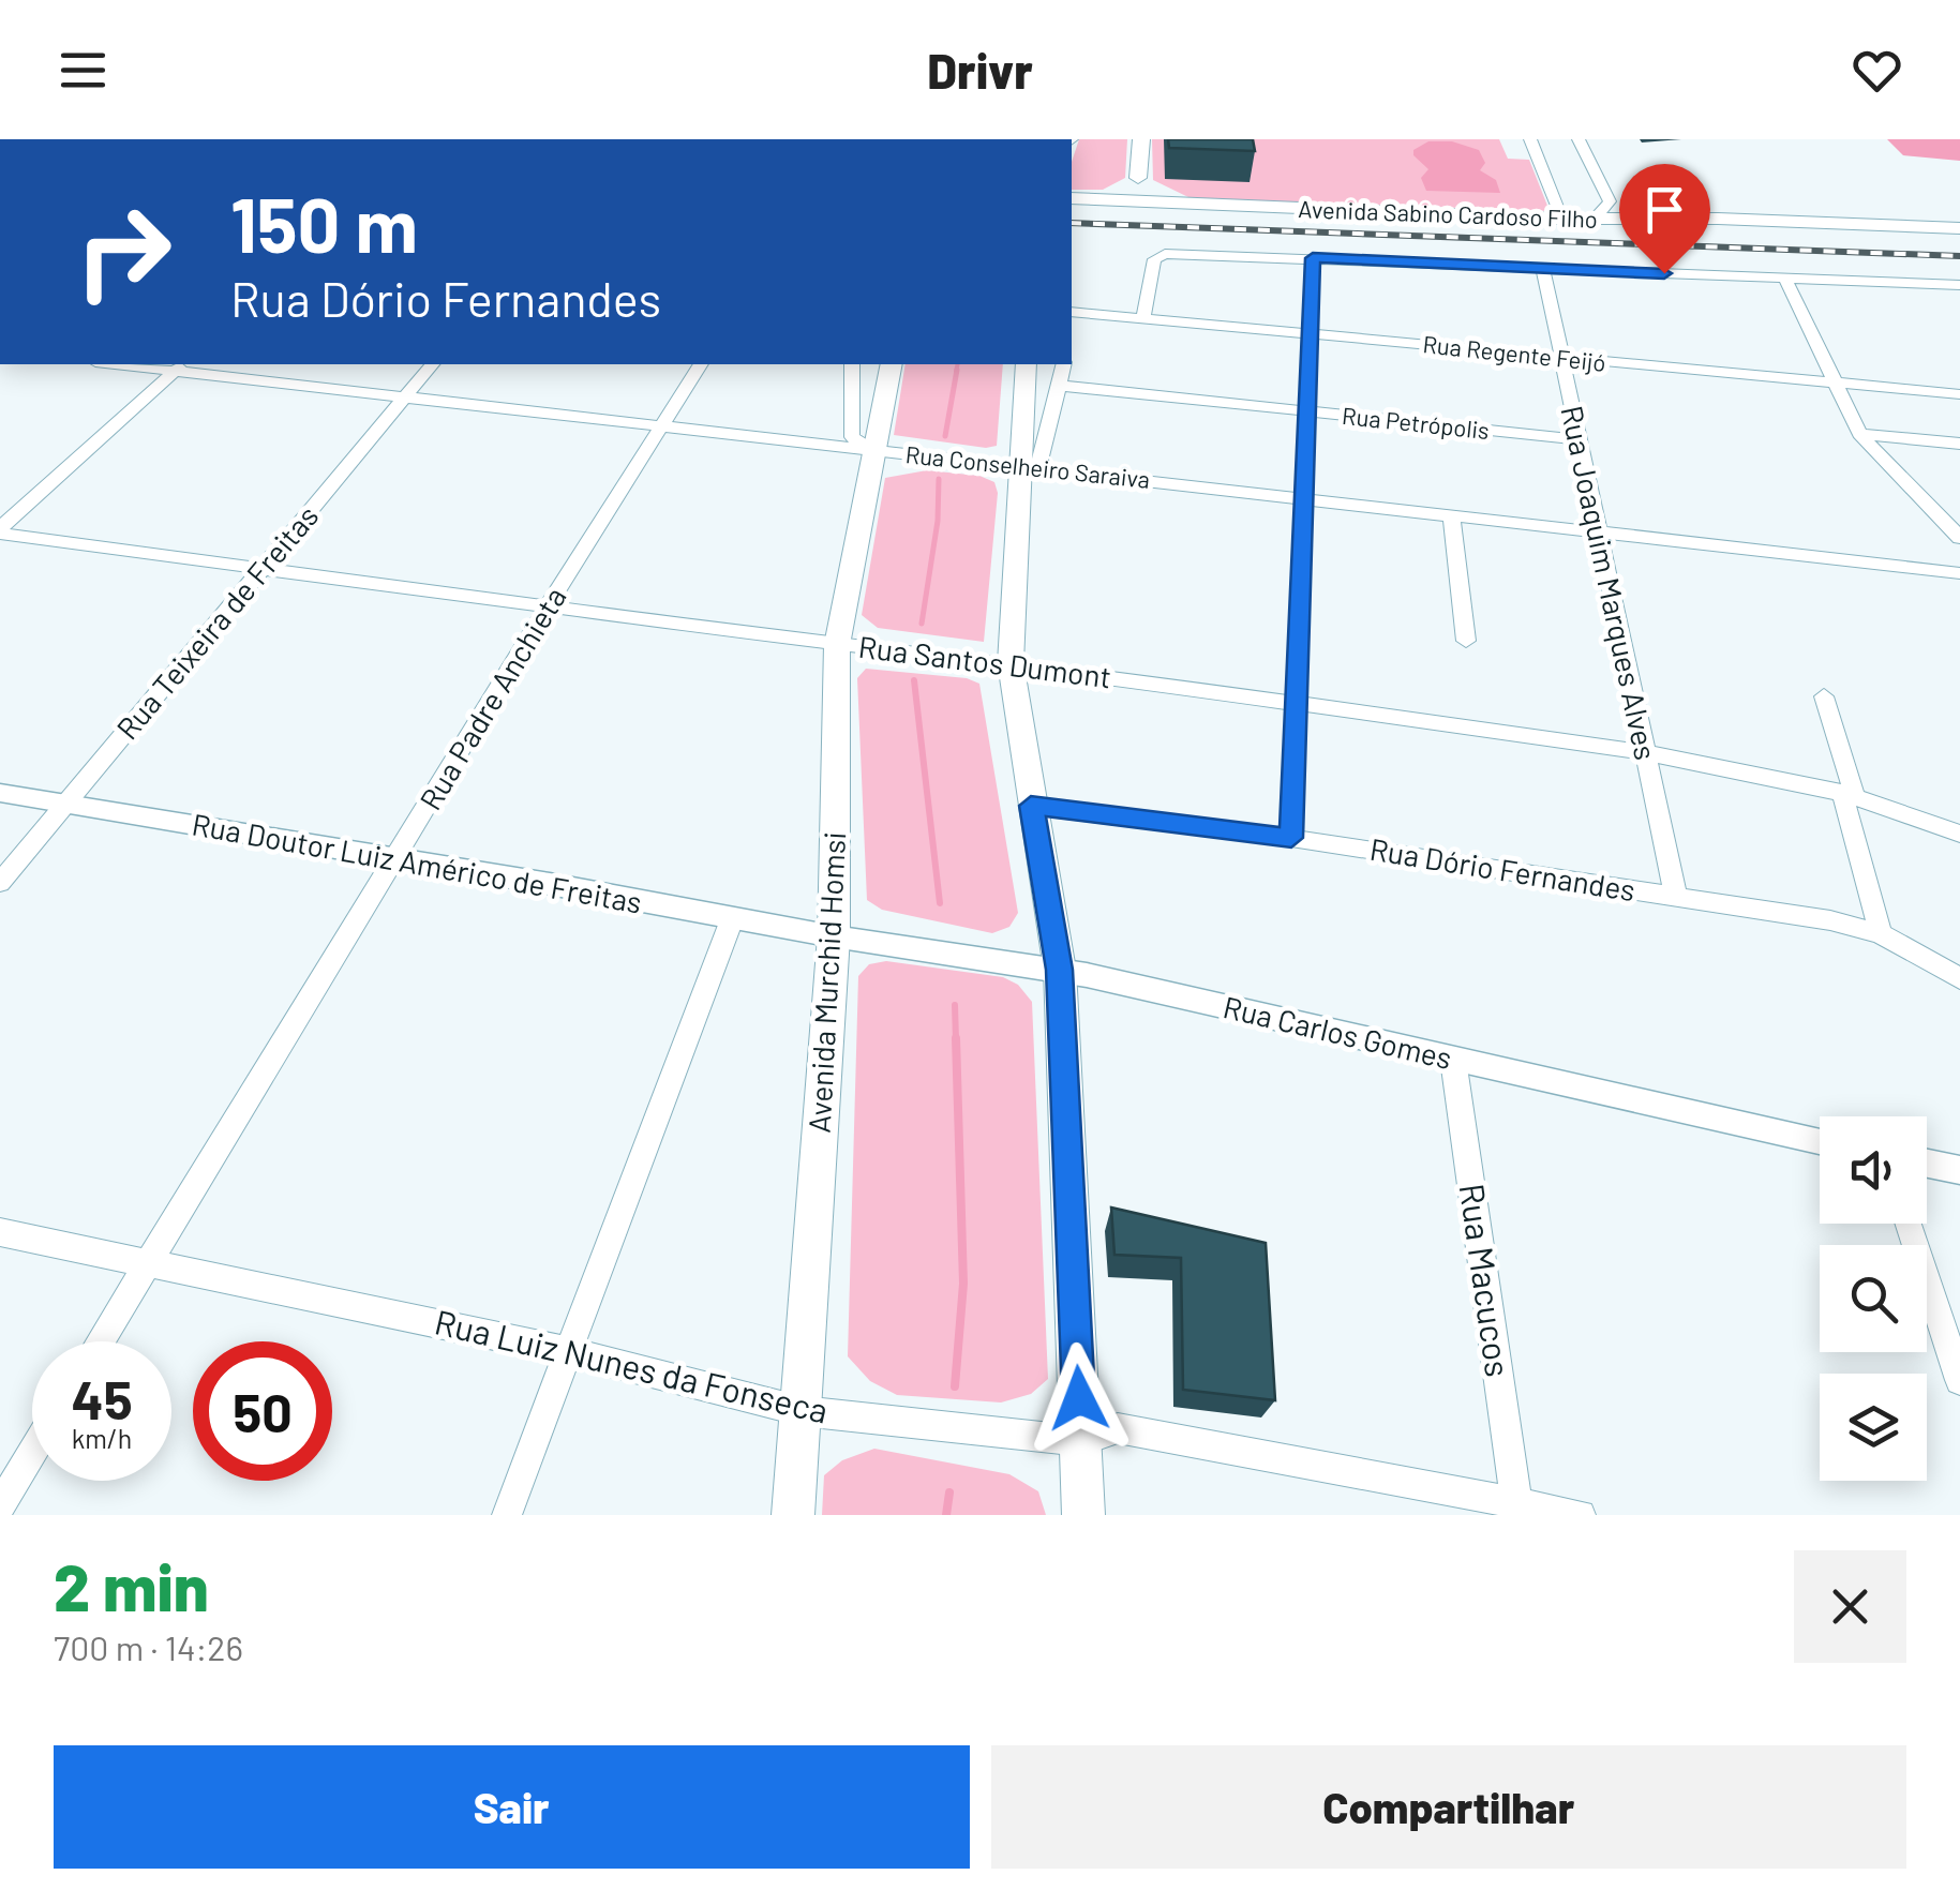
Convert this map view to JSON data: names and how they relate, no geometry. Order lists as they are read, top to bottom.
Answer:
{
  "streets": {
    "main road": ["Avenida Sabino Cardoso Filho", "Avenida Murchid Homsi"],
    "street": [
      "Rua Regente Feijó",
      "Rua Petrópolis",
      "Rua Conselheiro Saraiva",
      "Rua Joaquim Marques Alves",
      "Rua Teixeira de Freitas",
      "Rua Santos Dumont",
      "Rua Padre Anchieta",
      "Rua Doutor Luiz Américo de Freitas",
      "Rua Dório Fernandes",
      "Rua Carlos Gomes",
      "Rua Macucos",
      "Rua Luiz Nunes da Fonseca"
    ]
  },
  "crossings": [
    ["Rua Regente Feijó", "Rua Joaquim Marques Alves"],
    ["Rua Petrópolis", "Rua Joaquim Marques Alves"],
    ["Rua Conselheiro Saraiva", "Rua Joaquim Marques Alves"],
    ["Rua Conselheiro Saraiva", "Rua Teixeira de Freitas"],
    ["Rua Conselheiro Saraiva", "Rua Padre Anchieta"],
    ["Rua Conselheiro Saraiva", "Avenida Murchid Homsi"],
    ["Rua Joaquim Marques Alves", "Rua Santos Dumont"],
    ["Rua Joaquim Marques Alves", "Rua Dório Fernandes"],
    ["Rua Teixeira de Freitas", "Rua Santos Dumont"],
    ["Rua Teixeira de Freitas", "Rua Doutor Luiz Américo de Freitas"],
    ["Rua Santos Dumont", "Rua Padre Anchieta"],
    ["Rua Santos Dumont", "Avenida Murchid Homsi"],
    ["Rua Padre Anchieta", "Rua Doutor Luiz Américo de Freitas"],
    ["Rua Padre Anchieta", "Rua Luiz Nunes da Fonseca"],
    ["Rua Doutor Luiz Américo de Freitas", "Avenida Murchid Homsi"],
    ["Rua Doutor Luiz Américo de Freitas", "Rua Carlos Gomes"],
    ["Avenida Murchid Homsi", "Rua Carlos Gomes"],
    ["Avenida Murchid Homsi", "Rua Luiz Nunes da Fonseca"],
    ["Rua Carlos Gomes", "Rua Macucos"],
    ["Rua Macucos", "Rua Luiz Nunes da Fonseca"]
  ],
  "page": {
    "header": "Drivr",
    "turn": ["150 m", "Rua Dório Fernandes"],
    "speed": "45 km/h",
    "limit": "50",
    "heading": ["2 min", "700 m · 14:26"],
    "buttons": ["Sair", "Compartilhar"]
  }
}
